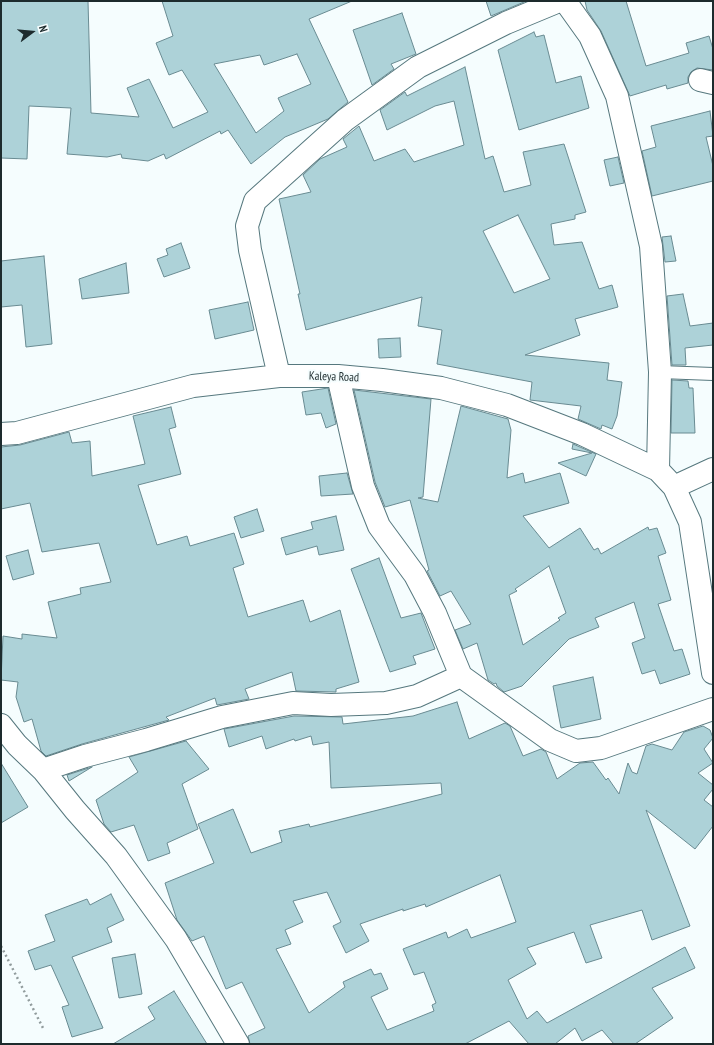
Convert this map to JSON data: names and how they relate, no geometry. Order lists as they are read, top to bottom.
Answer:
{
  "streets": {
    "street": ["Kaleya Road"]
  },
  "north": "right"
}
